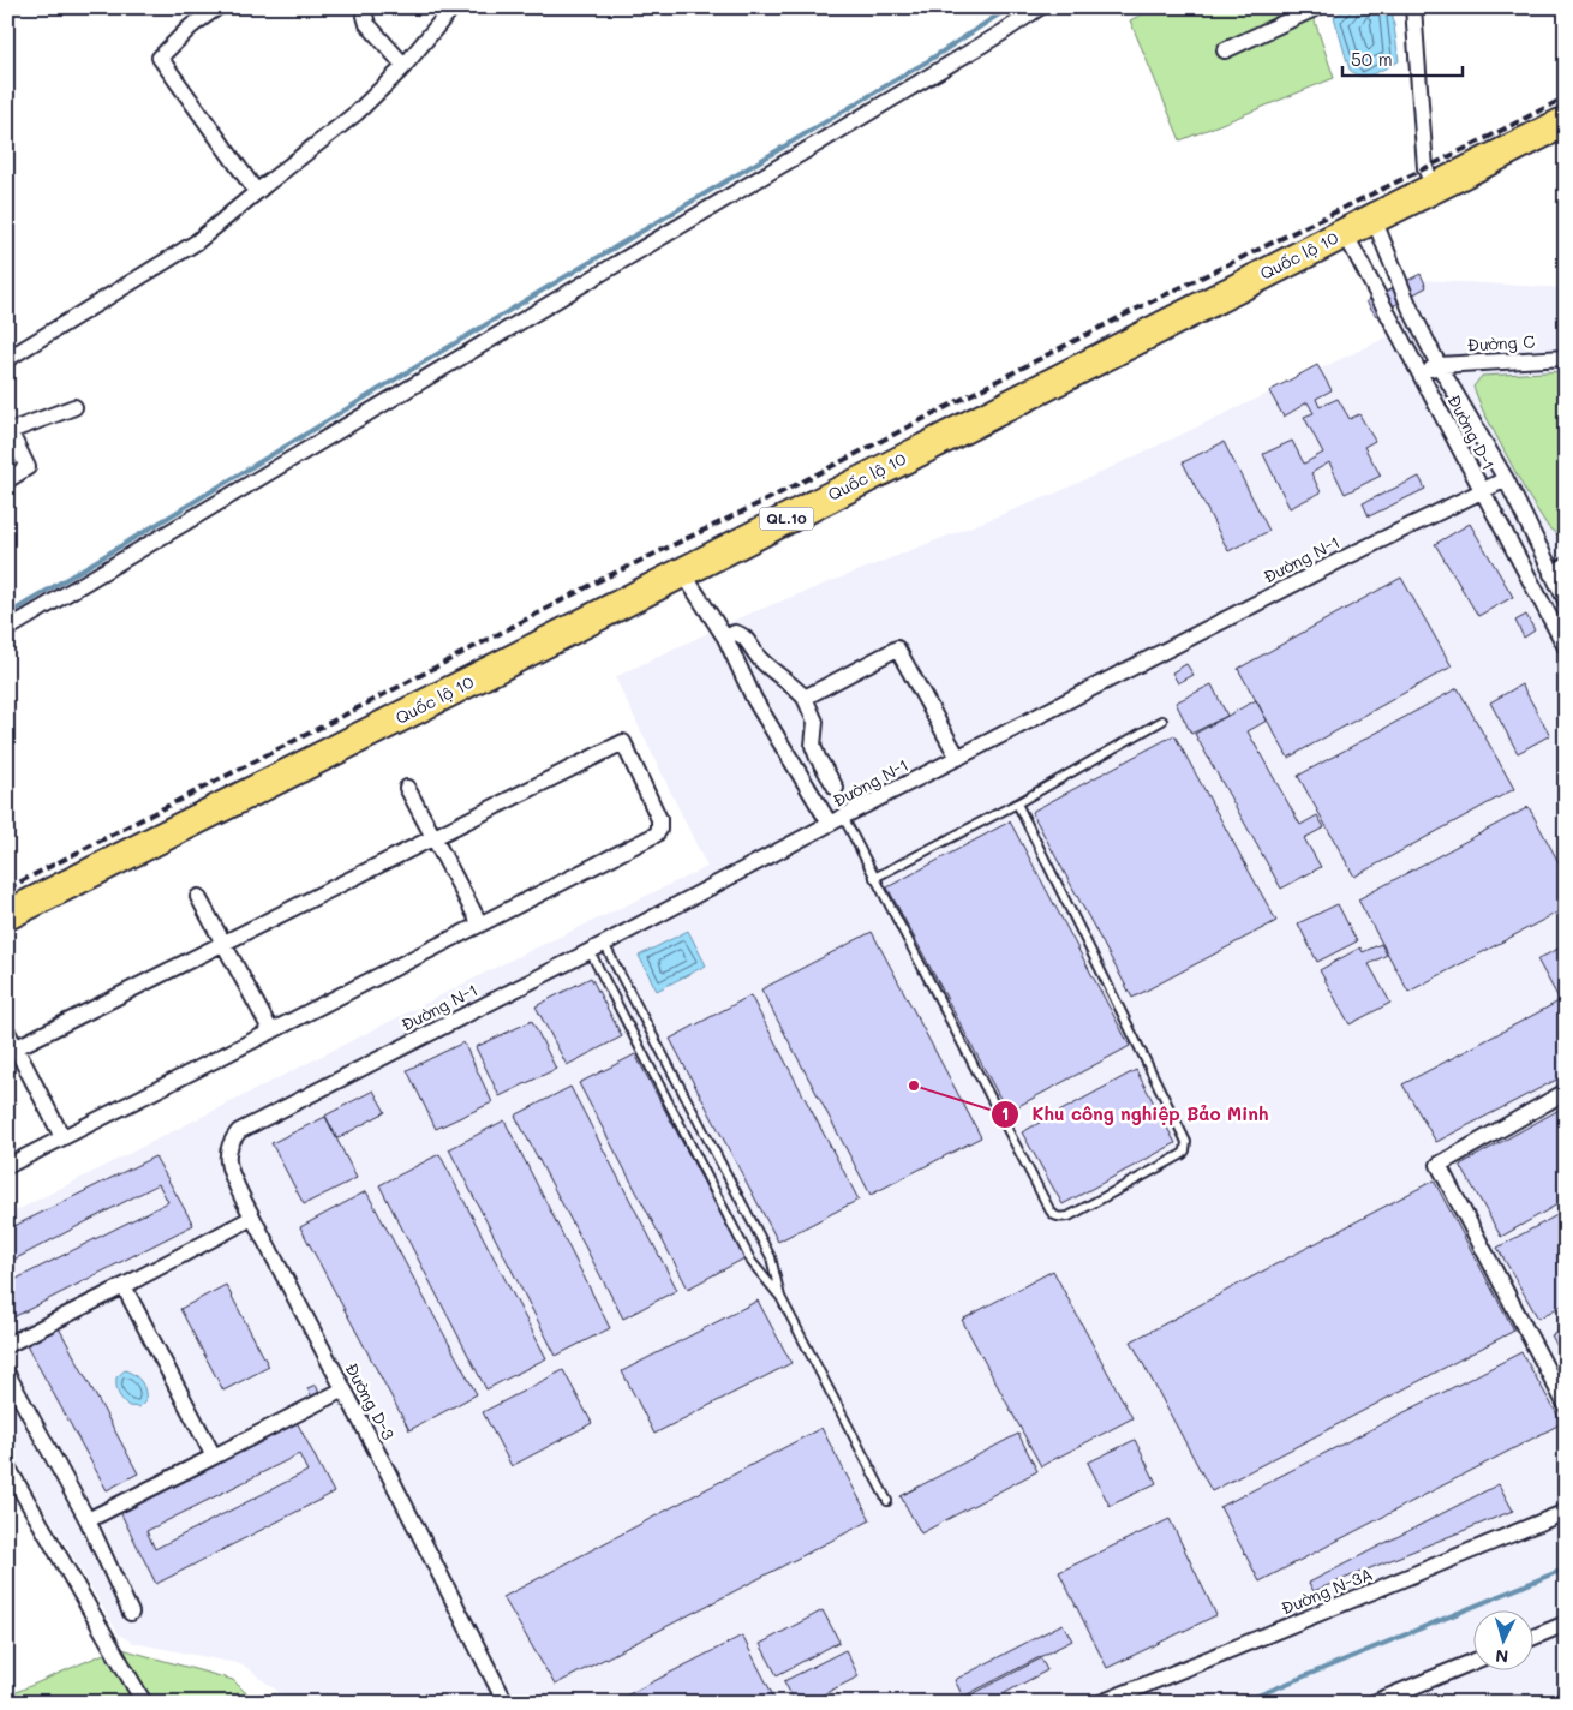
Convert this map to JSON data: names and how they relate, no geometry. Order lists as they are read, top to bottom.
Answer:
{
  "streets": {
    "highway": ["Quốc lộ 10", "QL.10"],
    "street": [
      "Đường C",
      "Đường D-1",
      "Đường N-1",
      "Đường D-3",
      "Đường N-3A"
    ]
  },
  "crossings": [
    ["Quốc lộ 10", "Đường D-1"],
    ["Đường C", "Đường D-1"],
    ["Đường D-1", "Đường N-1"],
    ["Đường N-1", "Đường D-3"]
  ],
  "places": ["Khu công nghiệp Bảo Minh"],
  "scale_bar": "50 m",
  "north": "bottom"
}
